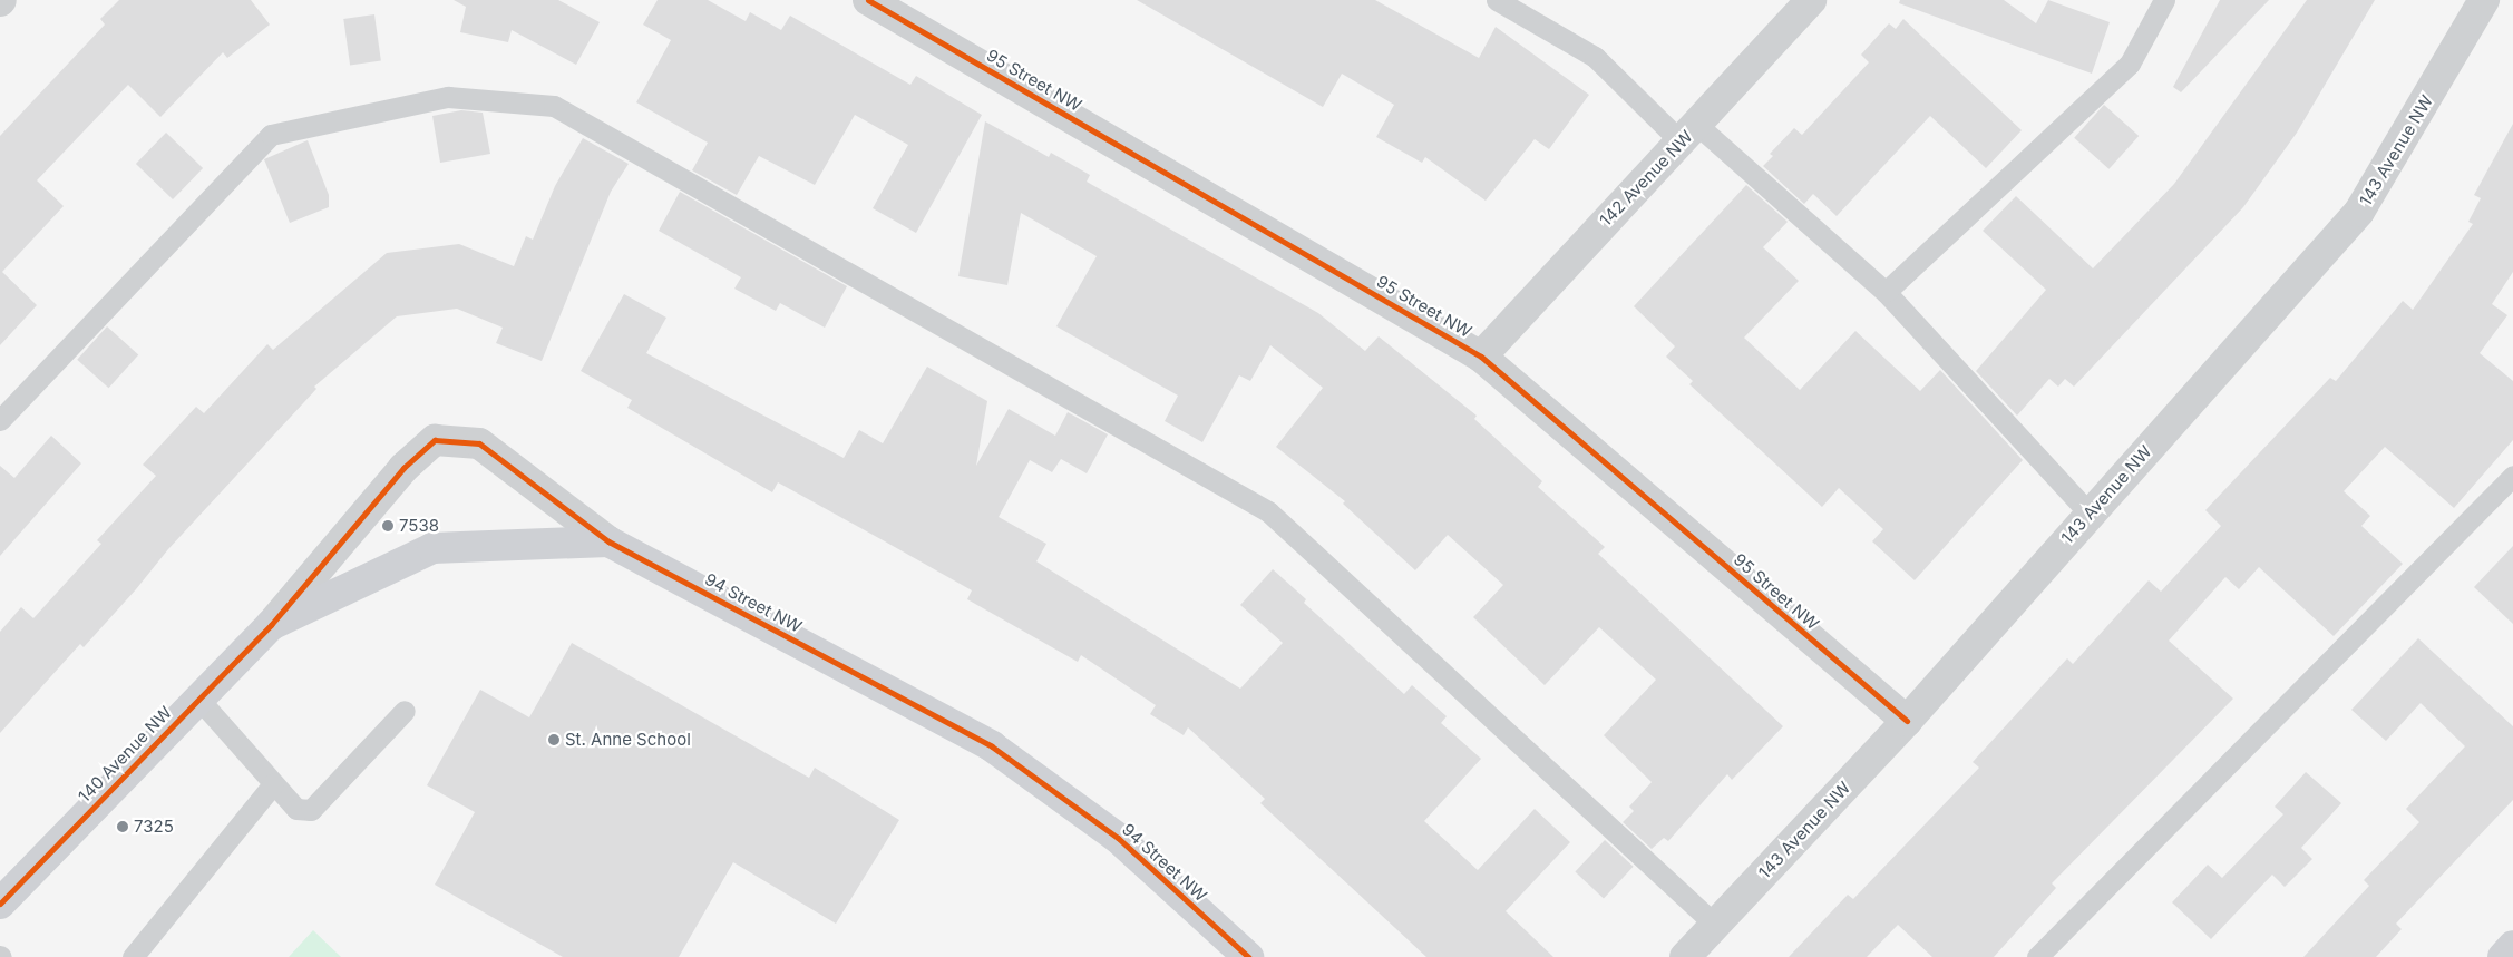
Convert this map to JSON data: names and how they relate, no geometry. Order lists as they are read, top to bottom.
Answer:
{
  "streets": {
    "street": [
      "95 Street NW",
      "143 Avenue NW",
      "142 Avenue NW",
      "94 Street NW",
      "140 Avenue NW"
    ]
  },
  "crossings": [
    ["95 Street NW", "143 Avenue NW"],
    ["95 Street NW", "142 Avenue NW"],
    ["94 Street NW", "140 Avenue NW"]
  ],
  "places": ["7538", "St. Anne School", "7325"]
}
